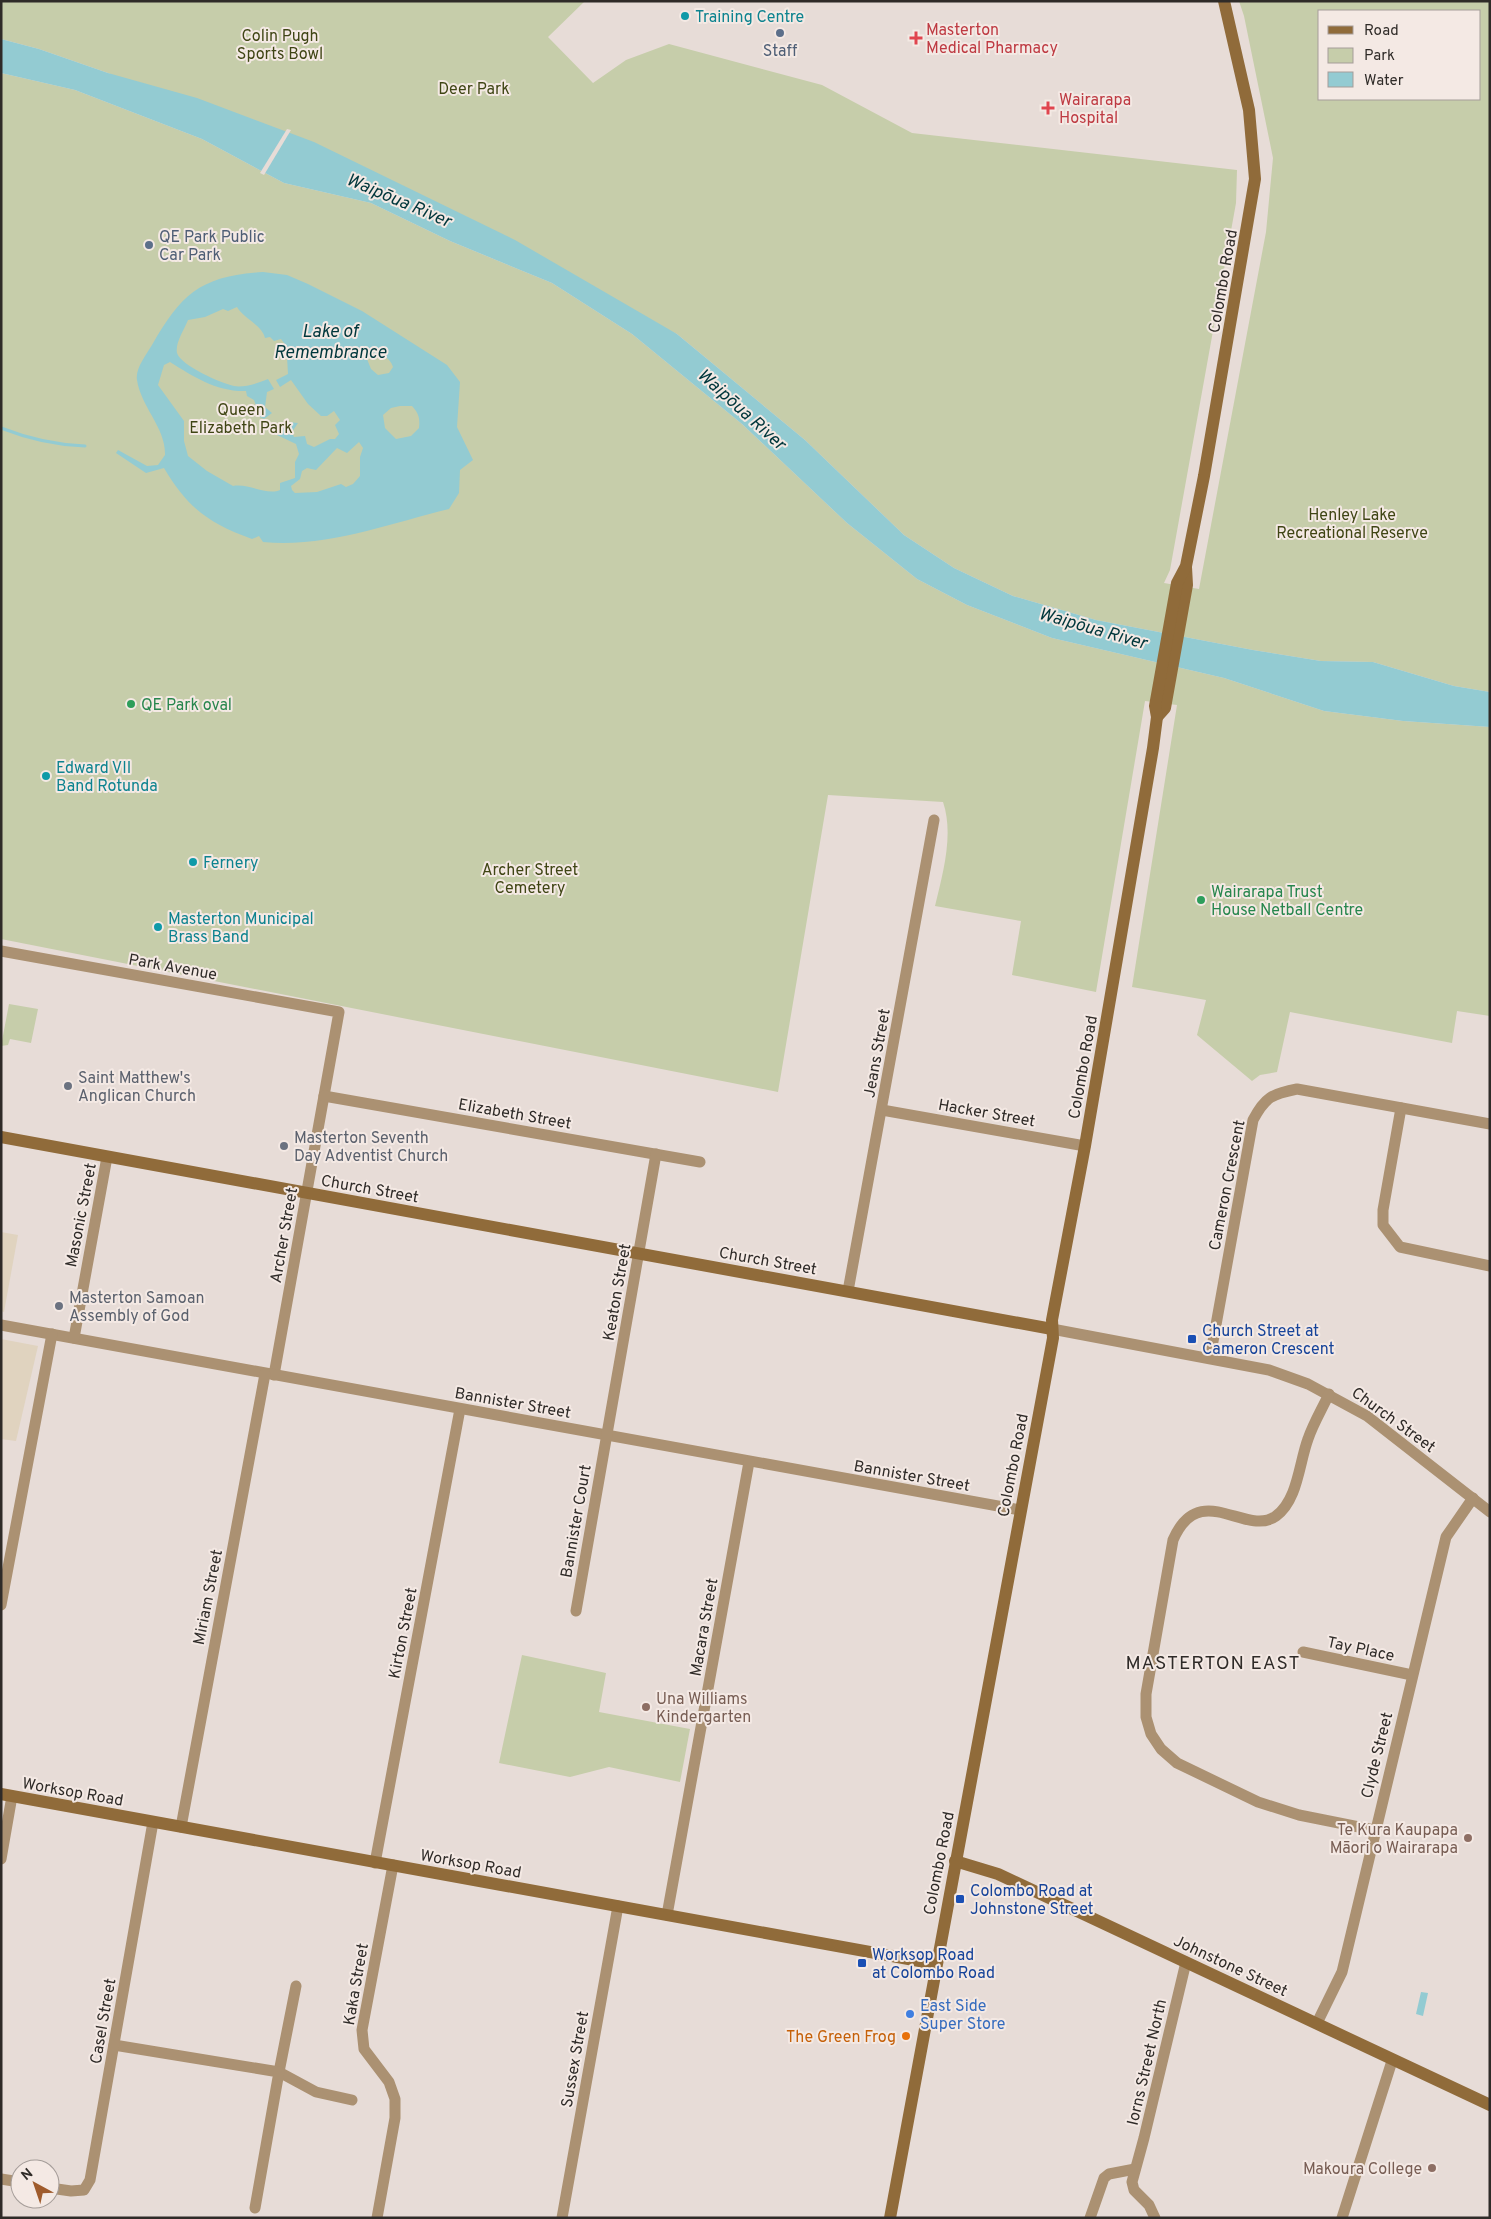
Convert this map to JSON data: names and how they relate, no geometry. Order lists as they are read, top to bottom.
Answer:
{
  "streets": {
    "street": [
      "Colombo Road",
      "Park Avenue",
      "Jeans Street",
      "Hacker Street",
      "Elizabeth Street",
      "Cameron Crescent",
      "Church Street",
      "Masonic Street",
      "Archer Street",
      "Keaton Street",
      "Bannister Street",
      "Bannister Court",
      "Miriam Street",
      "Macara Street",
      "Kirton Street",
      "Tay Place",
      "Clyde Street",
      "Worksop Road",
      "Johnstone Street",
      "Kaka Street",
      "Casel Street",
      "Sussex Street",
      "Iorns Street North"
    ]
  },
  "crossings": [
    ["Colombo Road", "Hacker Street"],
    ["Colombo Road", "Church Street"],
    ["Colombo Road", "Bannister Street"],
    ["Colombo Road", "Worksop Road"],
    ["Colombo Road", "Johnstone Street"],
    ["Park Avenue", "Archer Street"],
    ["Jeans Street", "Hacker Street"],
    ["Jeans Street", "Church Street"],
    ["Elizabeth Street", "Archer Street"],
    ["Elizabeth Street", "Keaton Street"],
    ["Cameron Crescent", "Church Street"],
    ["Church Street", "Masonic Street"],
    ["Church Street", "Archer Street"],
    ["Church Street", "Keaton Street"],
    ["Church Street", "Clyde Street"],
    ["Masonic Street", "Bannister Street"],
    ["Archer Street", "Bannister Street"],
    ["Archer Street", "Miriam Street"],
    ["Keaton Street", "Bannister Street"],
    ["Keaton Street", "Bannister Court"],
    ["Bannister Street", "Bannister Court"],
    ["Bannister Street", "Miriam Street"],
    ["Bannister Street", "Macara Street"],
    ["Bannister Street", "Kirton Street"],
    ["Miriam Street", "Worksop Road"],
    ["Macara Street", "Worksop Road"],
    ["Kirton Street", "Worksop Road"],
    ["Tay Place", "Clyde Street"],
    ["Clyde Street", "Johnstone Street"],
    ["Worksop Road", "Kaka Street"],
    ["Worksop Road", "Casel Street"],
    ["Worksop Road", "Sussex Street"],
    ["Johnstone Street", "Iorns Street North"]
  ],
  "districts": ["MASTERTON EAST"],
  "water": ["Waipōua River", "Lake of Remembrance"],
  "parks": [
    "Colin Pugh Sports Bowl",
    "Deer Park",
    "Queen Elizabeth Park",
    "Henley Lake Recreational Reserve",
    "Archer Street Cemetery"
  ],
  "places": {
    "other": [
      "Training Centre",
      "Staff",
      "QE Park Public Car Park",
      "QE Park oval",
      "Edward VII Band Rotunda",
      "Fernery",
      "Wairarapa Trust House Netball Centre",
      "Masterton Municipal Brass Band",
      "Saint Matthew's Anglican Church",
      "Masterton Seventh Day Adventist Church",
      "Masterton Samoan Assembly of God",
      "Una Williams Kindergarten",
      "Te Kura Kaupapa Māori o Wairarapa",
      "East Side Super Store",
      "The Green Frog",
      "Makoura College"
    ],
    "health": ["Masterton Medical Pharmacy", "Wairarapa Hospital"],
    "transit": ["Church Street at Cameron Crescent", "Colombo Road at Johnstone Street", "Worksop Road at Colombo Road"]
  },
  "legend": ["Road", "Park", "Water"],
  "north": "top left"
}
